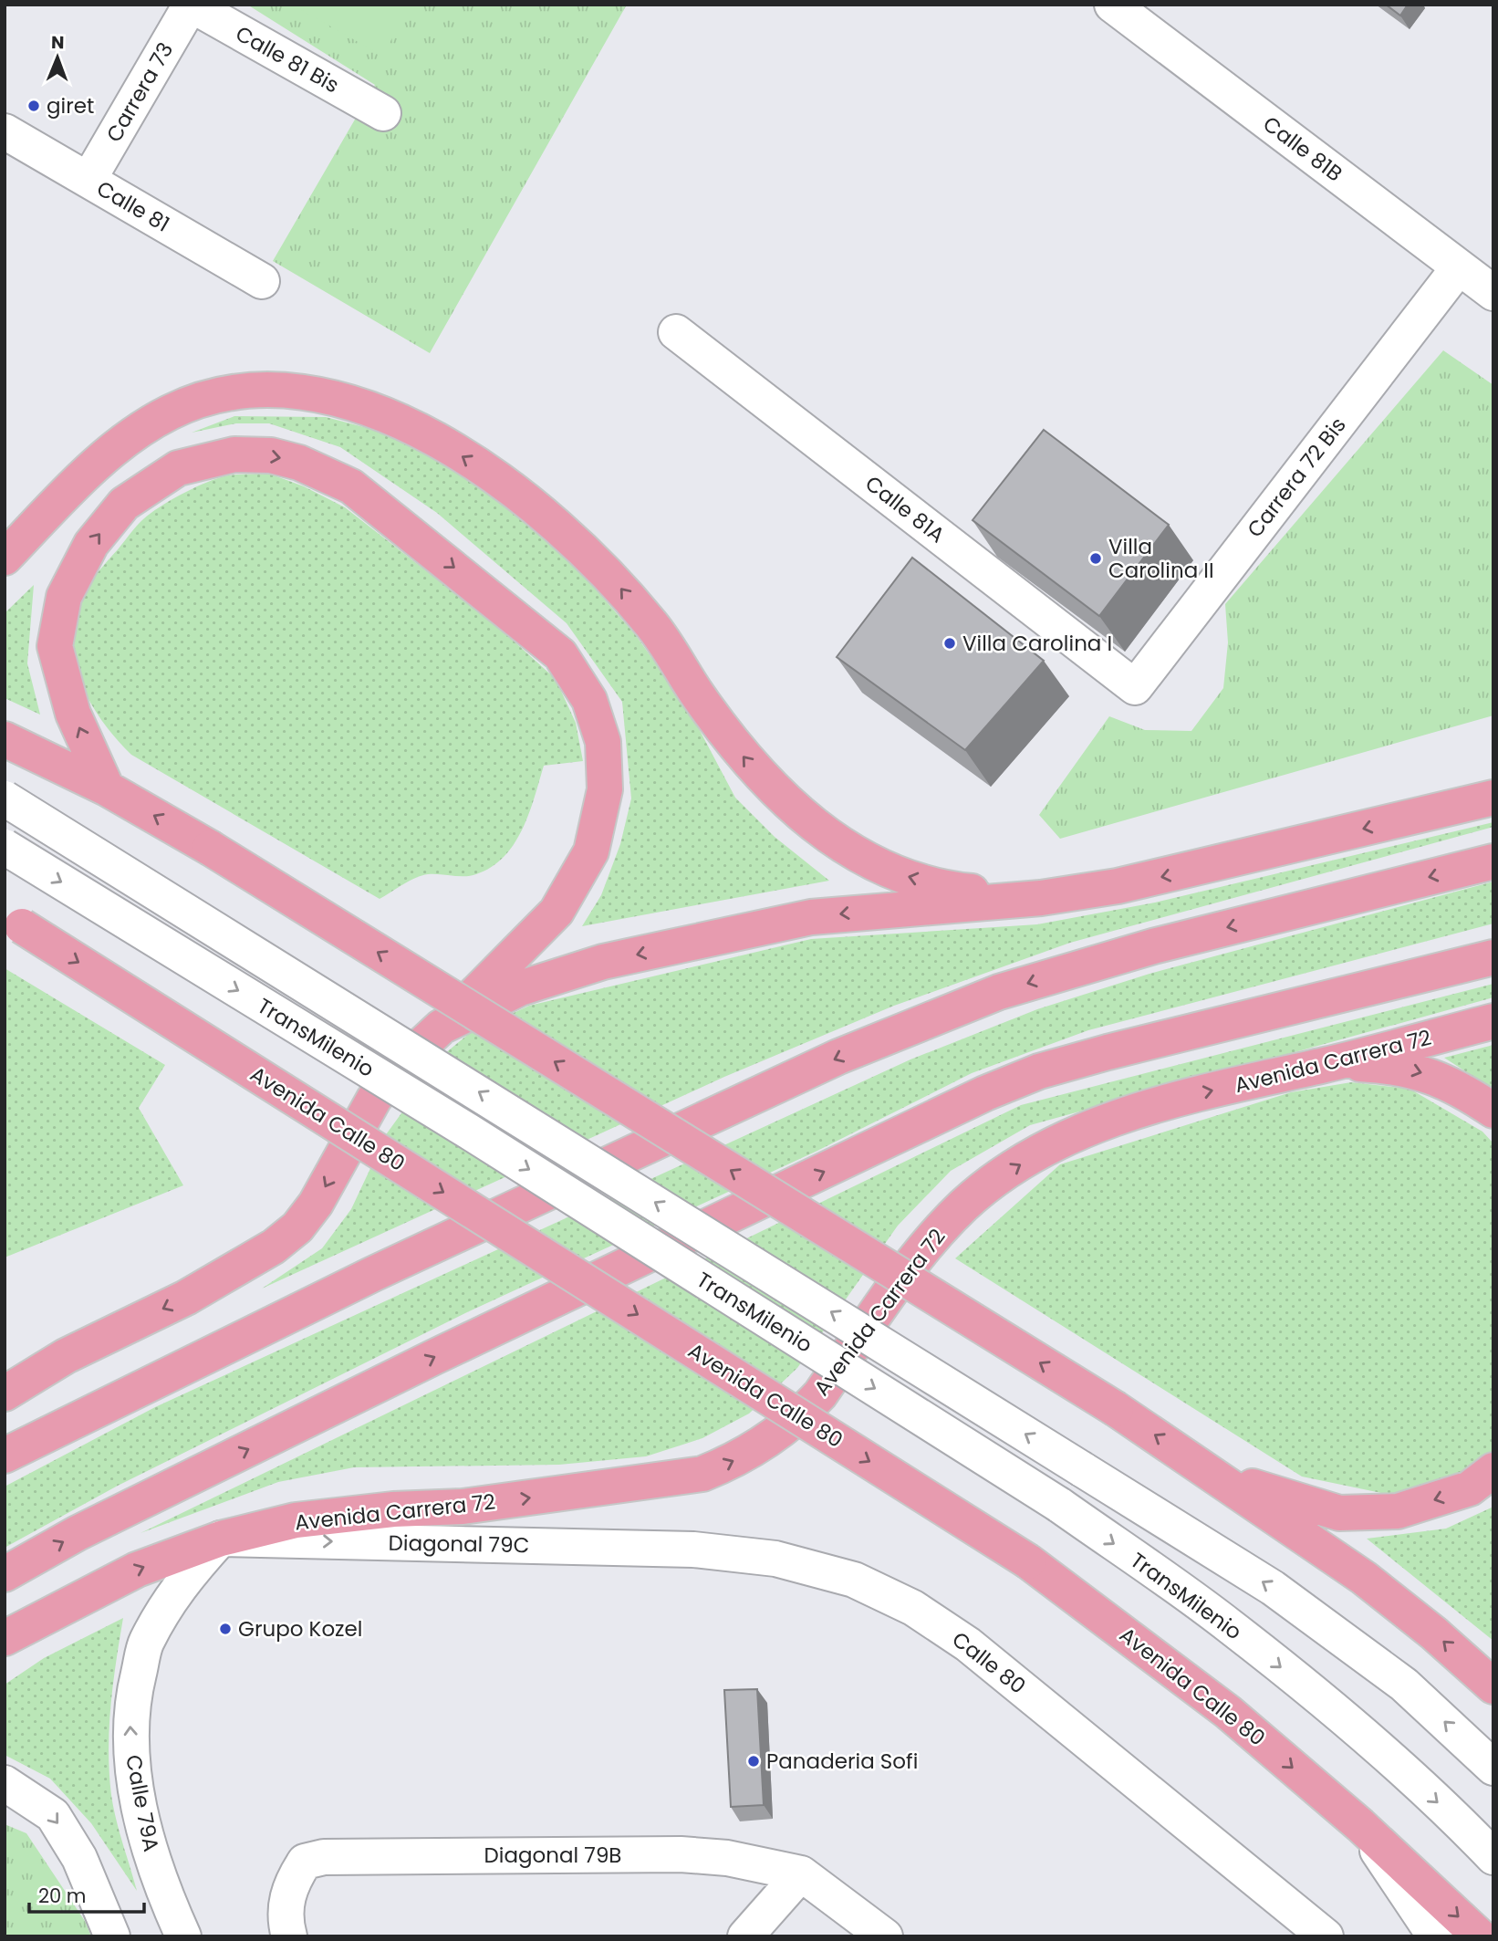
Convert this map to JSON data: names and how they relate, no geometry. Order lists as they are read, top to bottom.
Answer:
{
  "streets": {
    "highway": ["Avenida Carrera 72", "Avenida Calle 80"],
    "street": [
      "Calle 81 Bis",
      "Carrera 73",
      "Calle 81B",
      "Calle 81",
      "Carrera 72 Bis",
      "Calle 81A",
      "TransMilenio",
      "Diagonal 79C",
      "Calle 80",
      "Calle 79A",
      "Diagonal 79B"
    ]
  },
  "crossings": [
    ["Calle 81 Bis", "Carrera 73"],
    ["Carrera 73", "Calle 81"],
    ["Calle 81B", "Carrera 72 Bis"],
    ["Carrera 72 Bis", "Calle 81A"],
    ["Avenida Carrera 72", "Diagonal 79C"],
    ["Avenida Carrera 72", "Calle 79A"],
    ["Diagonal 79C", "Calle 80"],
    ["Diagonal 79C", "Calle 79A"]
  ],
  "one_way": ["Calle 79A"],
  "places": [
    "giret",
    "Villa Carolina II",
    "Villa Carolina I",
    "Grupo Kozel",
    "Panaderia Sofi"
  ],
  "scale_bar": "20 m",
  "north": "top"
}
